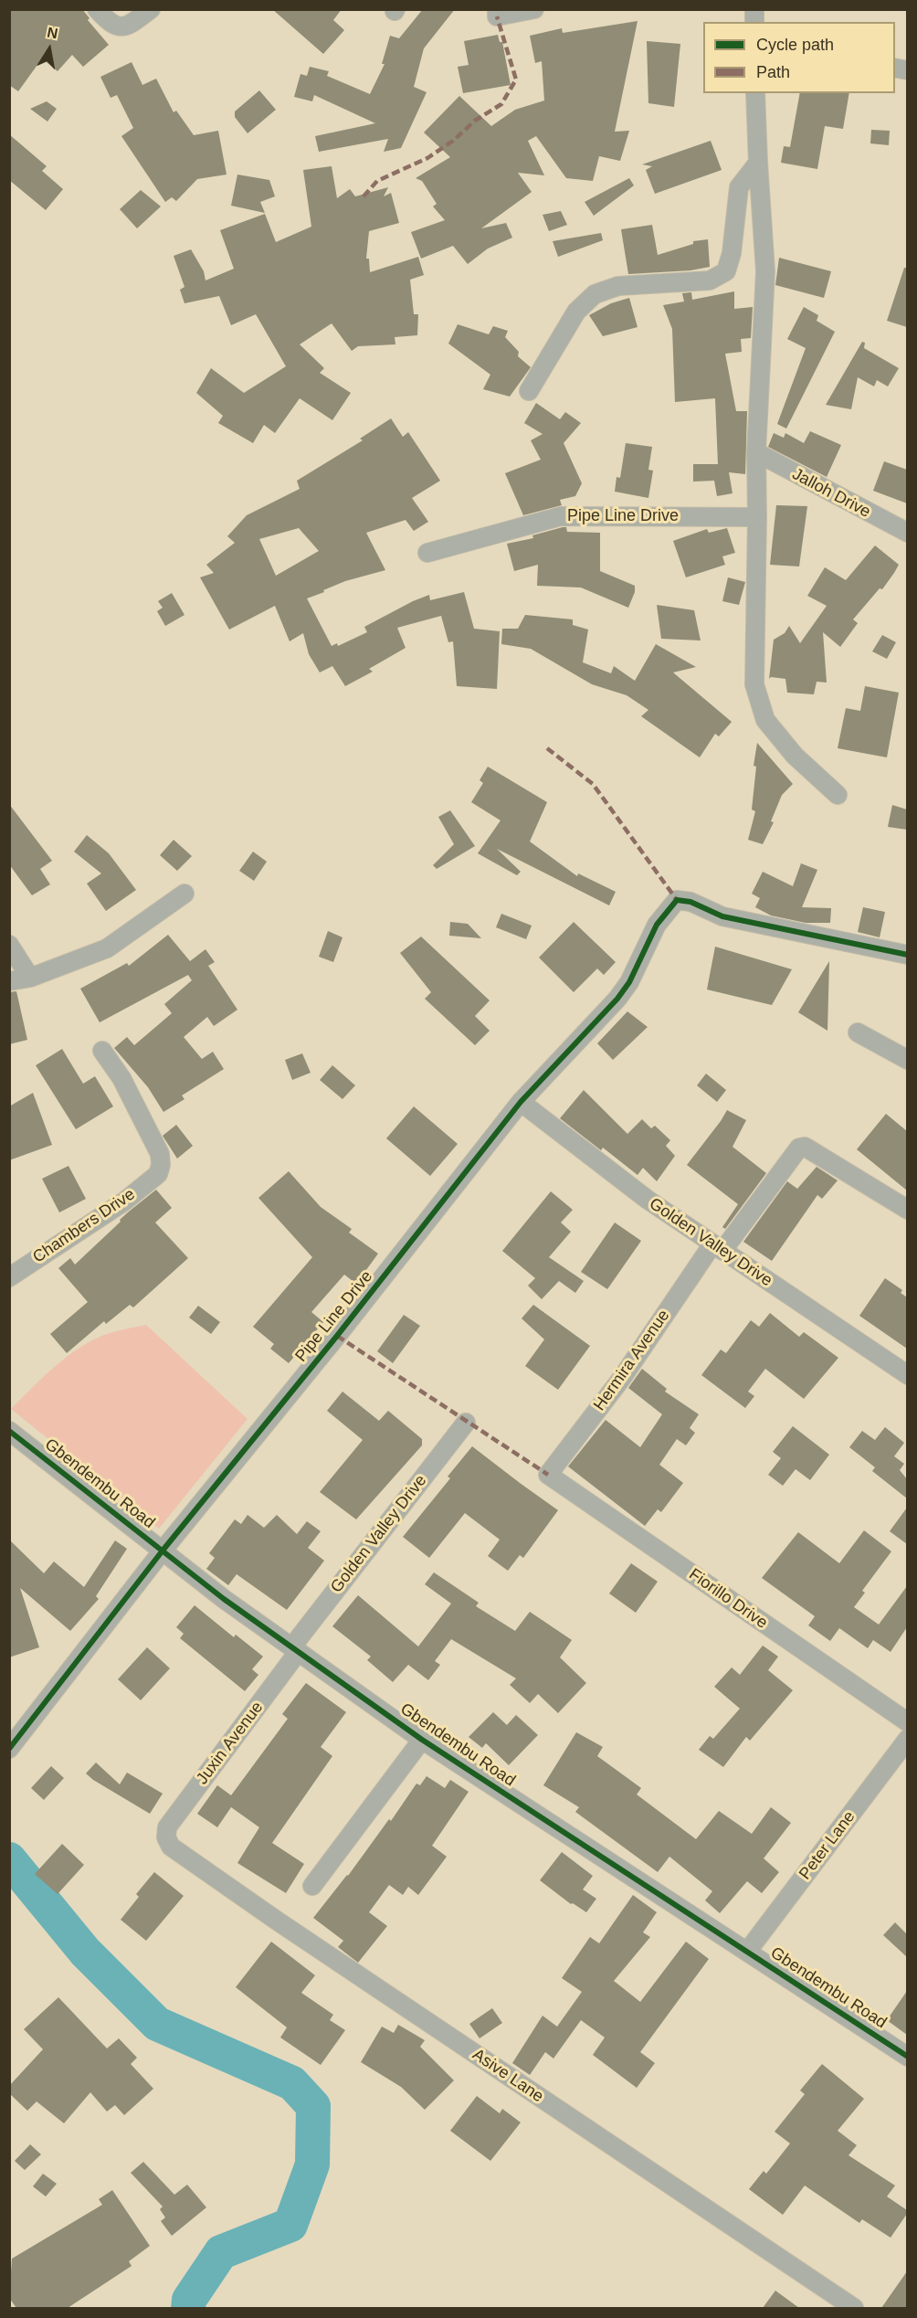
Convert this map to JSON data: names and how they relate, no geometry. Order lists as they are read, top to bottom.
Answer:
{
  "streets": {
    "street": [
      "Jalloh Drive",
      "Pipe Line Drive",
      "Chambers Drive",
      "Golden Valley Drive",
      "Hermira Avenue",
      "Gbendembu Road",
      "Fiorillo Drive",
      "Juxin Avenue",
      "Peter Lane",
      "Asive Lane"
    ]
  },
  "crossings": [
    ["Pipe Line Drive", "Golden Valley Drive"],
    ["Pipe Line Drive", "Gbendembu Road"],
    ["Golden Valley Drive", "Hermira Avenue"],
    ["Golden Valley Drive", "Gbendembu Road"],
    ["Golden Valley Drive", "Juxin Avenue"],
    ["Hermira Avenue", "Fiorillo Drive"],
    ["Gbendembu Road", "Juxin Avenue"],
    ["Gbendembu Road", "Peter Lane"],
    ["Juxin Avenue", "Asive Lane"]
  ],
  "legend": ["Cycle path", "Path"],
  "north": "top"
}
